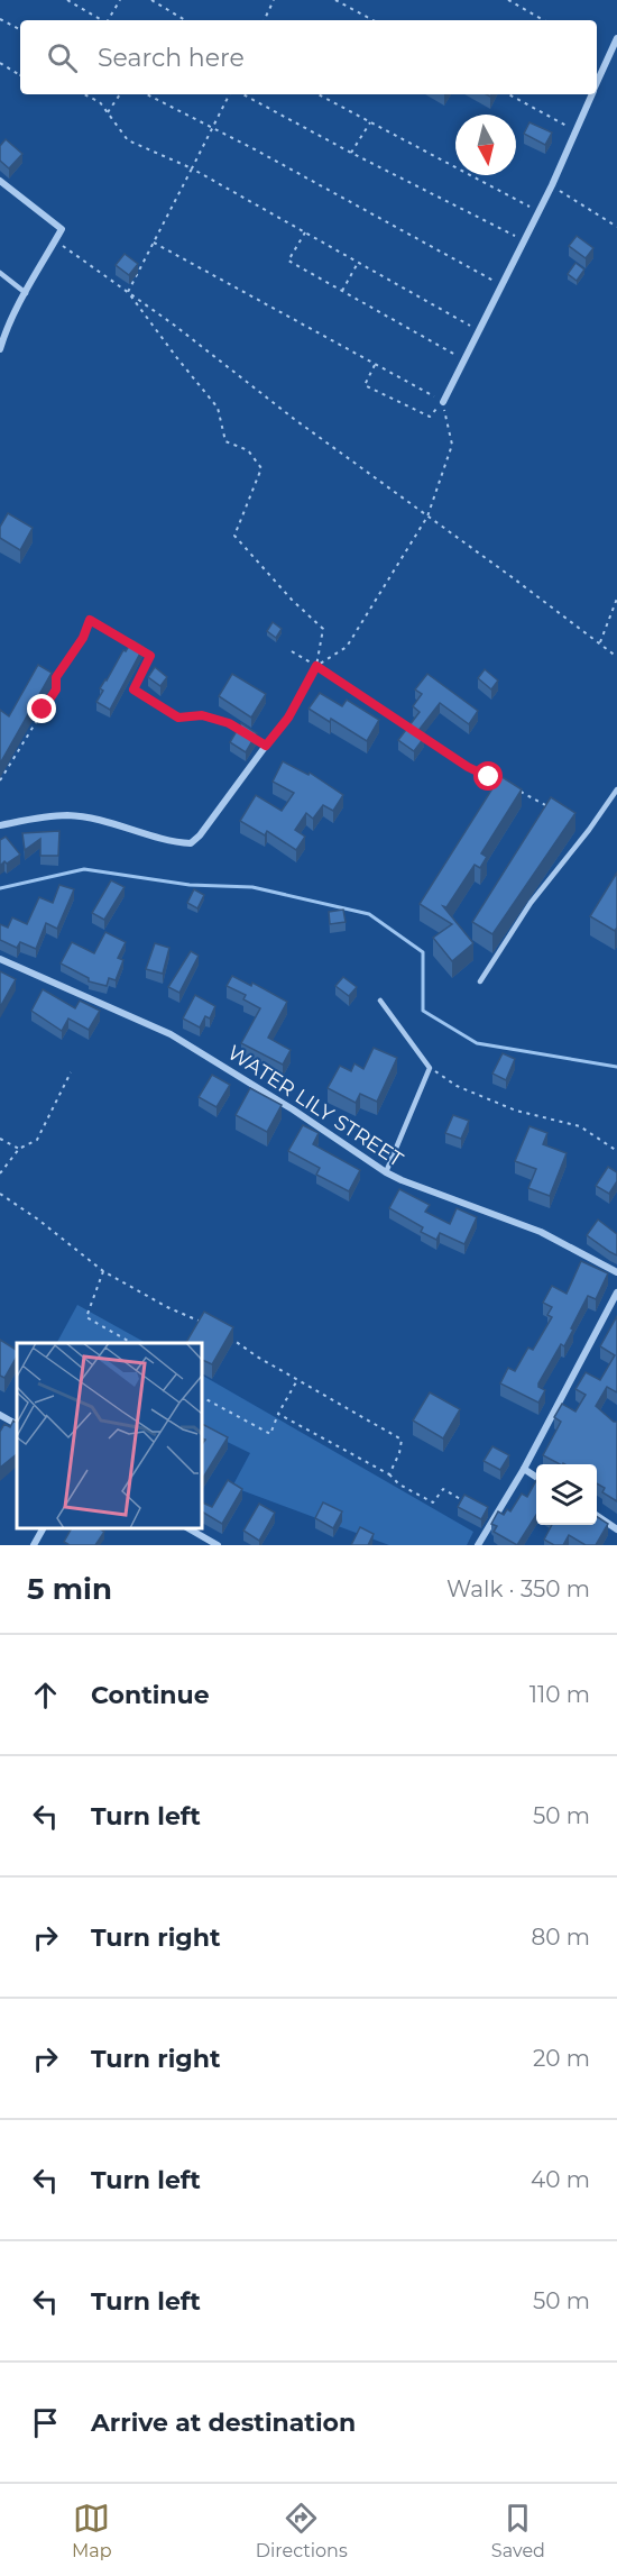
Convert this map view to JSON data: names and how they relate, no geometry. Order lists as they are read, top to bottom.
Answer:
{
  "streets": {
    "street": ["WATER LILY STREET"]
  },
  "north": "bottom",
  "page": {
    "search": "Search here",
    "heading": ["5 min", "Walk · 350 m"],
    "list": [
      ["Continue", "110 m"],
      ["Turn left", "50 m"],
      ["Turn right", "80 m"],
      ["Turn right", "20 m"],
      ["Turn left", "40 m"],
      ["Turn left", "50 m"],
      "Arrive at destination"
    ],
    "nav": ["Map", "Directions", "Saved"]
  }
}
